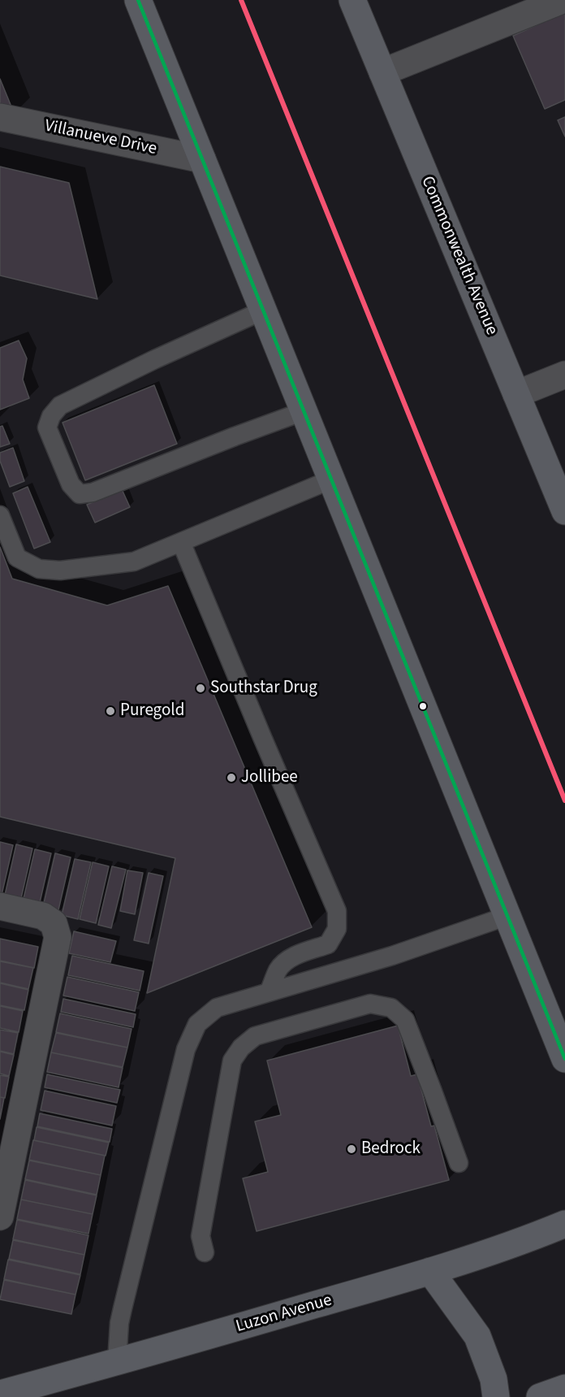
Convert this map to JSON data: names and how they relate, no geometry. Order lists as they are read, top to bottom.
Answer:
{
  "streets": {
    "main road": ["Commonwealth Avenue", "Luzon Avenue"],
    "street": ["Villanueve Drive"]
  },
  "places": [
    "Southstar Drug",
    "Puregold",
    "Jollibee",
    "Bedrock"
  ]
}
